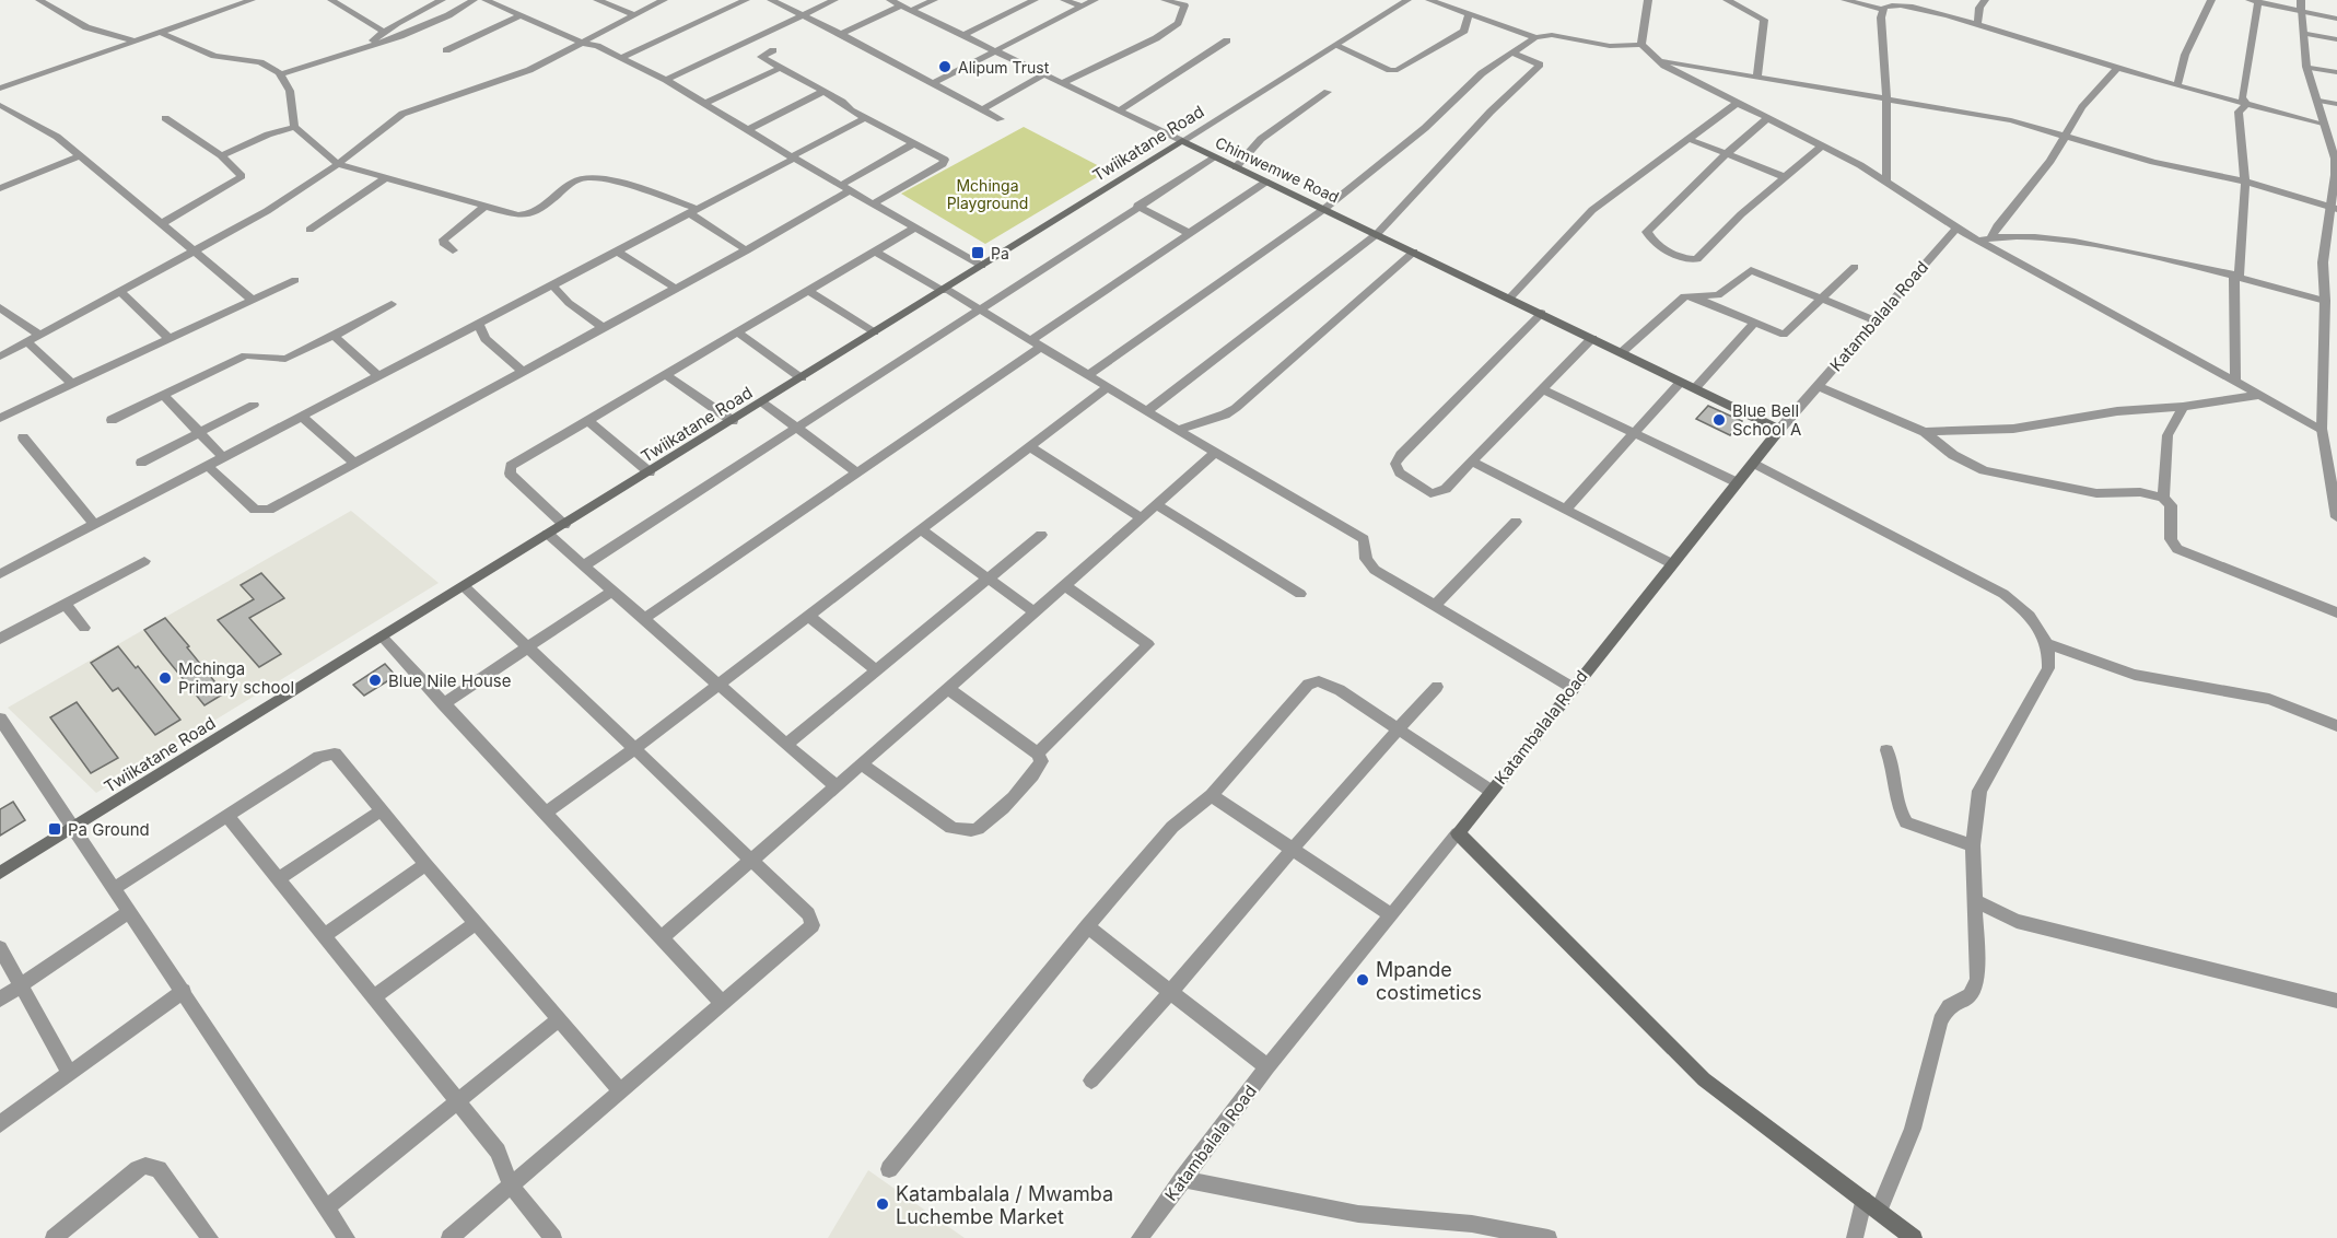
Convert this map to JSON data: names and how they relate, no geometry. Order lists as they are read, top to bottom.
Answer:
{
  "streets": {
    "main road": ["Twiikatane Road", "Chimwemwe Road", "Katambalala Road"]
  },
  "crossings": [
    ["Twiikatane Road", "Chimwemwe Road"],
    ["Chimwemwe Road", "Katambalala Road"]
  ],
  "parks": ["Mchinga Playground"],
  "places": {
    "other": [
      "Alipum Trust",
      "Blue Bell School A",
      "Mchinga Primary school",
      "Blue Nile House",
      "Mpande costimetics",
      "Katambalala / Mwamba Luchembe Market"
    ],
    "transit": ["Pa", "Pa Ground"]
  }
}
